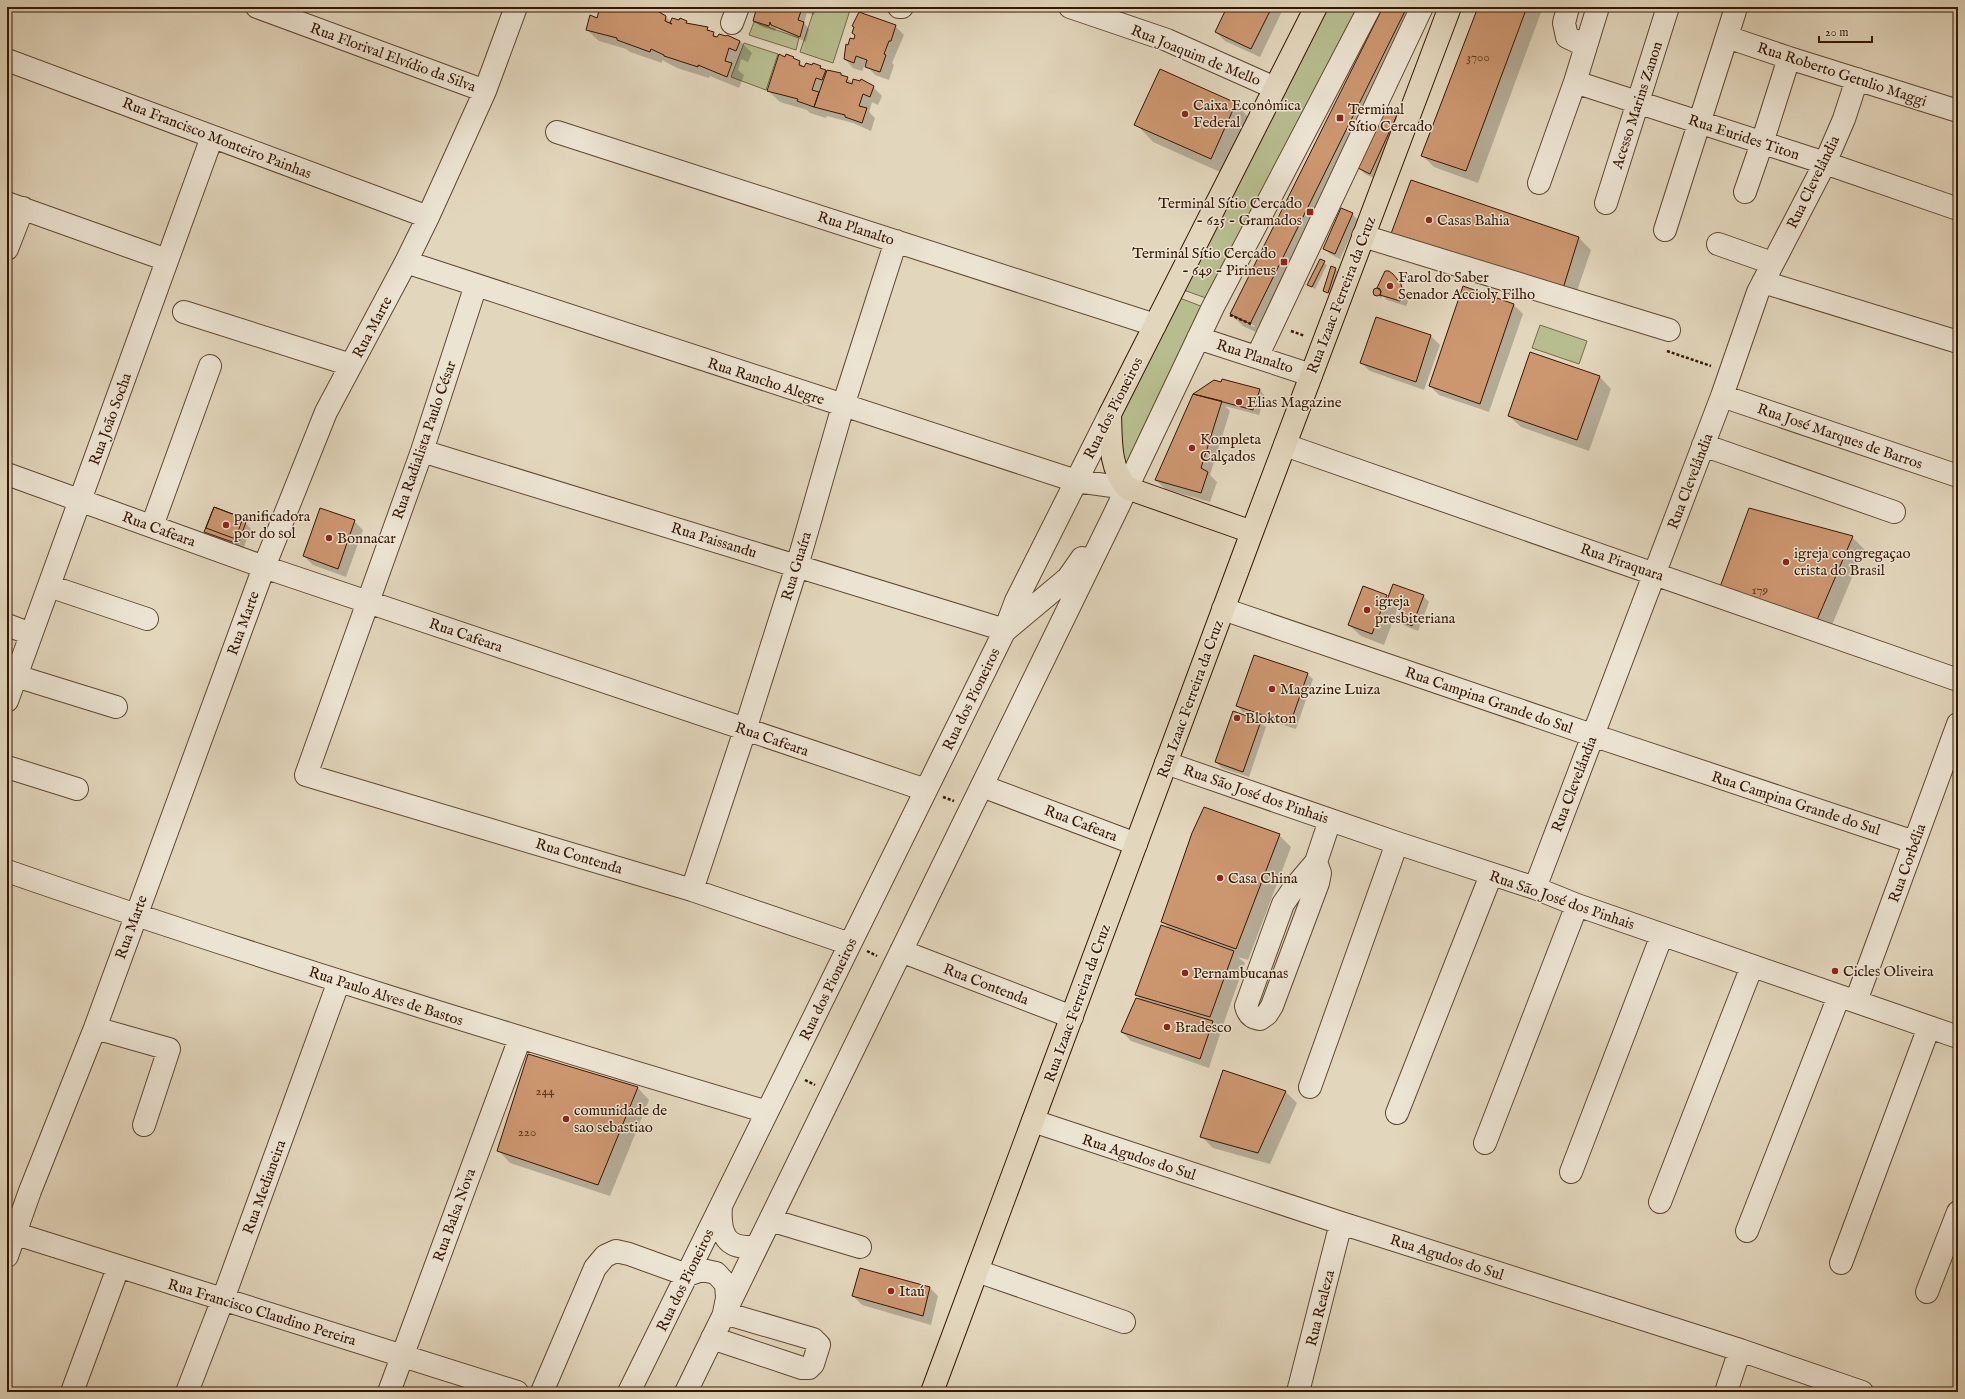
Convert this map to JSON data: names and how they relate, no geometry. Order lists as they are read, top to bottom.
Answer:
{
  "streets": {
    "main road": ["Rua Izaac Ferreira da Cruz", "Rua Rancho Alegre", "Rua dos Pioneiros"],
    "street": [
      "Rua Joaquim de Mello",
      "Rua Florival Elvídio da Silva",
      "Rua Roberto Getulio Maggi",
      "Acesso Marins Zanon",
      "Rua Eurides Titon",
      "Rua Francisco Monteiro Painhas",
      "Rua Clevelândia",
      "Rua Planalto",
      "Rua Marte",
      "Rua João Socha",
      "Rua José Marques de Barros",
      "Rua Radialista Paulo César",
      "Rua Cafeara",
      "Rua Paissandu",
      "Rua Piraquara",
      "Rua Guaíra",
      "Rua Campina Grande do Sul",
      "Rua São José dos Pinhais",
      "Rua Contenda",
      "Rua Corbélia",
      "Rua Paulo Alves de Bastos",
      "Rua Agudos do Sul",
      "Rua Medianeira",
      "Rua Balsa Nova",
      "Rua Realeza",
      "Rua Francisco Claudino Pereira"
    ]
  },
  "crossings": [
    ["Rua Joaquim de Mello", "Rua dos Pioneiros"],
    ["Rua Florival Elvídio da Silva", "Rua Marte"],
    ["Rua Roberto Getulio Maggi", "Rua Clevelândia"],
    ["Acesso Marins Zanon", "Rua Eurides Titon"],
    ["Rua Eurides Titon", "Rua Clevelândia"],
    ["Rua Francisco Monteiro Painhas", "Rua Marte"],
    ["Rua Francisco Monteiro Painhas", "Rua João Socha"],
    ["Rua Clevelândia", "Rua José Marques de Barros"],
    ["Rua Clevelândia", "Rua Piraquara"],
    ["Rua Clevelândia", "Rua Campina Grande do Sul"],
    ["Rua Clevelândia", "Rua São José dos Pinhais"],
    ["Rua Planalto", "Rua Izaac Ferreira da Cruz"],
    ["Rua Planalto", "Rua dos Pioneiros"],
    ["Rua Planalto", "Rua Guaíra"],
    ["Rua Izaac Ferreira da Cruz", "Rua Rancho Alegre"],
    ["Rua Izaac Ferreira da Cruz", "Rua Cafeara"],
    ["Rua Izaac Ferreira da Cruz", "Rua Piraquara"],
    ["Rua Izaac Ferreira da Cruz", "Rua Campina Grande do Sul"],
    ["Rua Izaac Ferreira da Cruz", "Rua São José dos Pinhais"],
    ["Rua Izaac Ferreira da Cruz", "Rua Contenda"],
    ["Rua Izaac Ferreira da Cruz", "Rua Agudos do Sul"],
    ["Rua Marte", "Rua Rancho Alegre"],
    ["Rua Marte", "Rua Cafeara"],
    ["Rua Marte", "Rua Paulo Alves de Bastos"],
    ["Rua Marte", "Rua Francisco Claudino Pereira"],
    ["Rua Rancho Alegre", "Rua dos Pioneiros"],
    ["Rua Rancho Alegre", "Rua Radialista Paulo César"],
    ["Rua Rancho Alegre", "Rua Guaíra"],
    ["Rua dos Pioneiros", "Rua Cafeara"],
    ["Rua dos Pioneiros", "Rua Paissandu"],
    ["Rua dos Pioneiros", "Rua Contenda"],
    ["Rua dos Pioneiros", "Rua Paulo Alves de Bastos"],
    ["Rua João Socha", "Rua Cafeara"],
    ["Rua Radialista Paulo César", "Rua Cafeara"],
    ["Rua Radialista Paulo César", "Rua Paissandu"],
    ["Rua Radialista Paulo César", "Rua Contenda"],
    ["Rua Cafeara", "Rua Guaíra"],
    ["Rua Paissandu", "Rua Guaíra"],
    ["Rua Guaíra", "Rua Contenda"],
    ["Rua Campina Grande do Sul", "Rua Corbélia"],
    ["Rua São José dos Pinhais", "Rua Corbélia"],
    ["Rua Paulo Alves de Bastos", "Rua Medianeira"],
    ["Rua Paulo Alves de Bastos", "Rua Balsa Nova"],
    ["Rua Agudos do Sul", "Rua Realeza"],
    ["Rua Medianeira", "Rua Francisco Claudino Pereira"],
    ["Rua Balsa Nova", "Rua Francisco Claudino Pereira"]
  ],
  "places": {
    "other": [
      "Caixa Econômica Federal",
      "Casas Bahia",
      "Farol do Saber Senador Accioly Filho",
      "Elias Magazine",
      "Kompleta Calçados",
      "panificadora por do sol",
      "Bonnacar",
      "igreja congregaçao crista do Brasil",
      "igreja presbiteriana",
      "Magazine Luiza",
      "Blokton",
      "Casa China",
      "Cicles Oliveira",
      "Pernambucanas",
      "Bradesco",
      "comunidade de sao sebastiao",
      "Itaú"
    ],
    "transit": ["Terminal Sítio Cercado", "Terminal Sítio Cercado - 625 - Gramados", "Terminal Sítio Cercado - 649 - Pirineus"]
  },
  "house_numbers": [
    "3700",
    "179",
    "244",
    "220"
  ],
  "scale_bar": "20 m"
}
